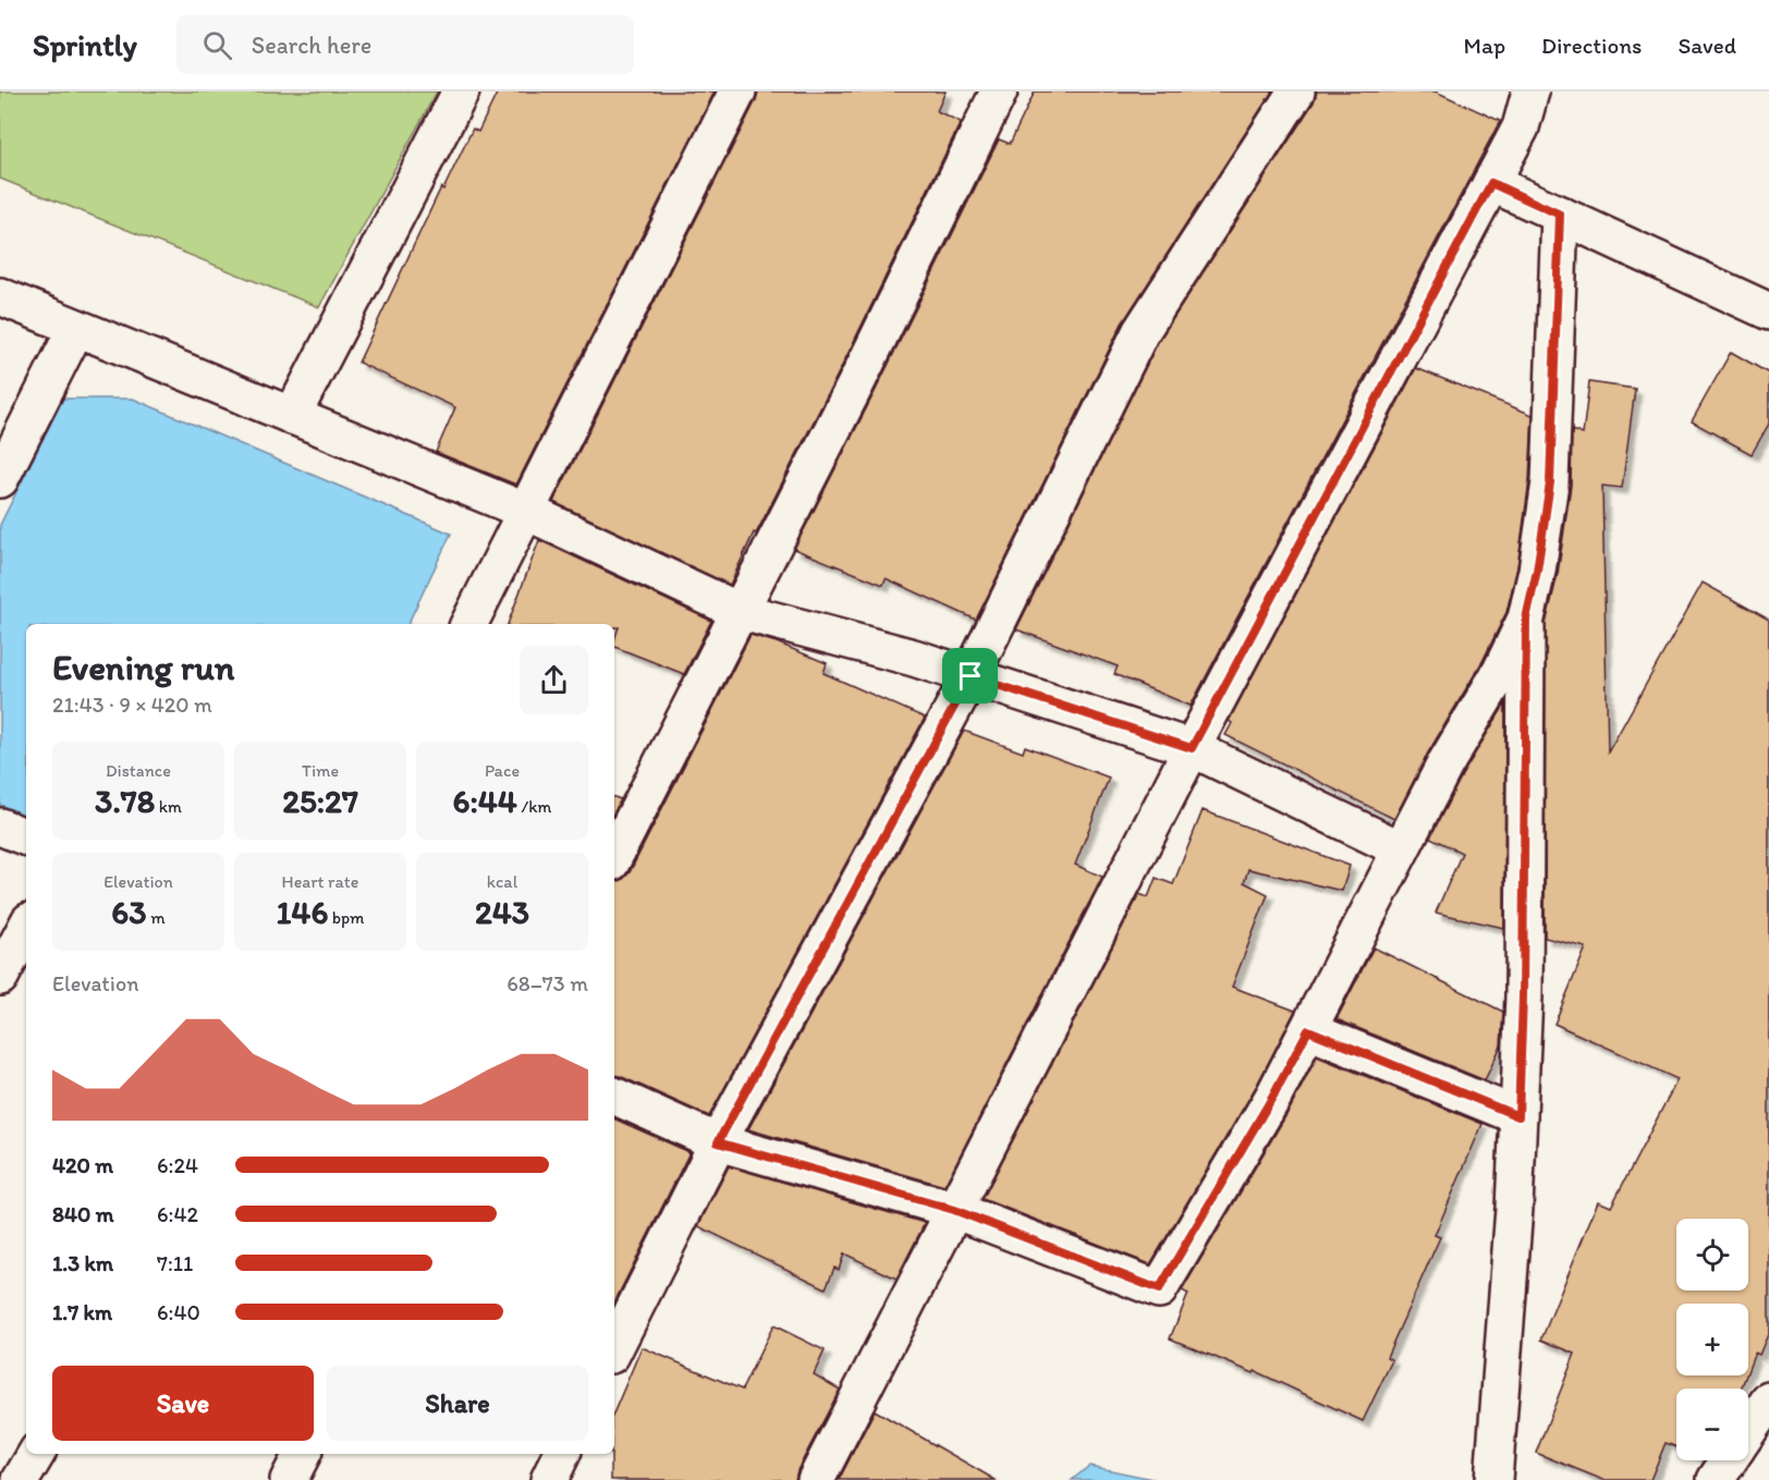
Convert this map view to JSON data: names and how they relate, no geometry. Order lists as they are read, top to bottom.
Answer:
{
  "page": {
    "header": "Sprintly",
    "search": "Search here",
    "nav": ["Map", "Directions", "Saved"],
    "heading": ["Evening run", "21:43 · 9 × 420 m"],
    "stats": [
      ["Distance", "3.78 km"],
      ["Time", "25:27"],
      ["Pace", "6:44 /km"],
      ["Elevation", "63 m"],
      ["Heart rate", "146 bpm"],
      ["kcal", "243"]
    ],
    "chart": ["Elevation", "68–73 m"],
    "list": [
      {
        "name": "420 m",
        "note": "6:24"
      },
      {
        "name": "840 m",
        "note": "6:42"
      },
      {
        "name": "1.3 km",
        "note": "7:11"
      },
      {
        "name": "1.7 km",
        "note": "6:40"
      }
    ],
    "map_buttons": ["+", "−"],
    "buttons": ["Save", "Share"]
  }
}
